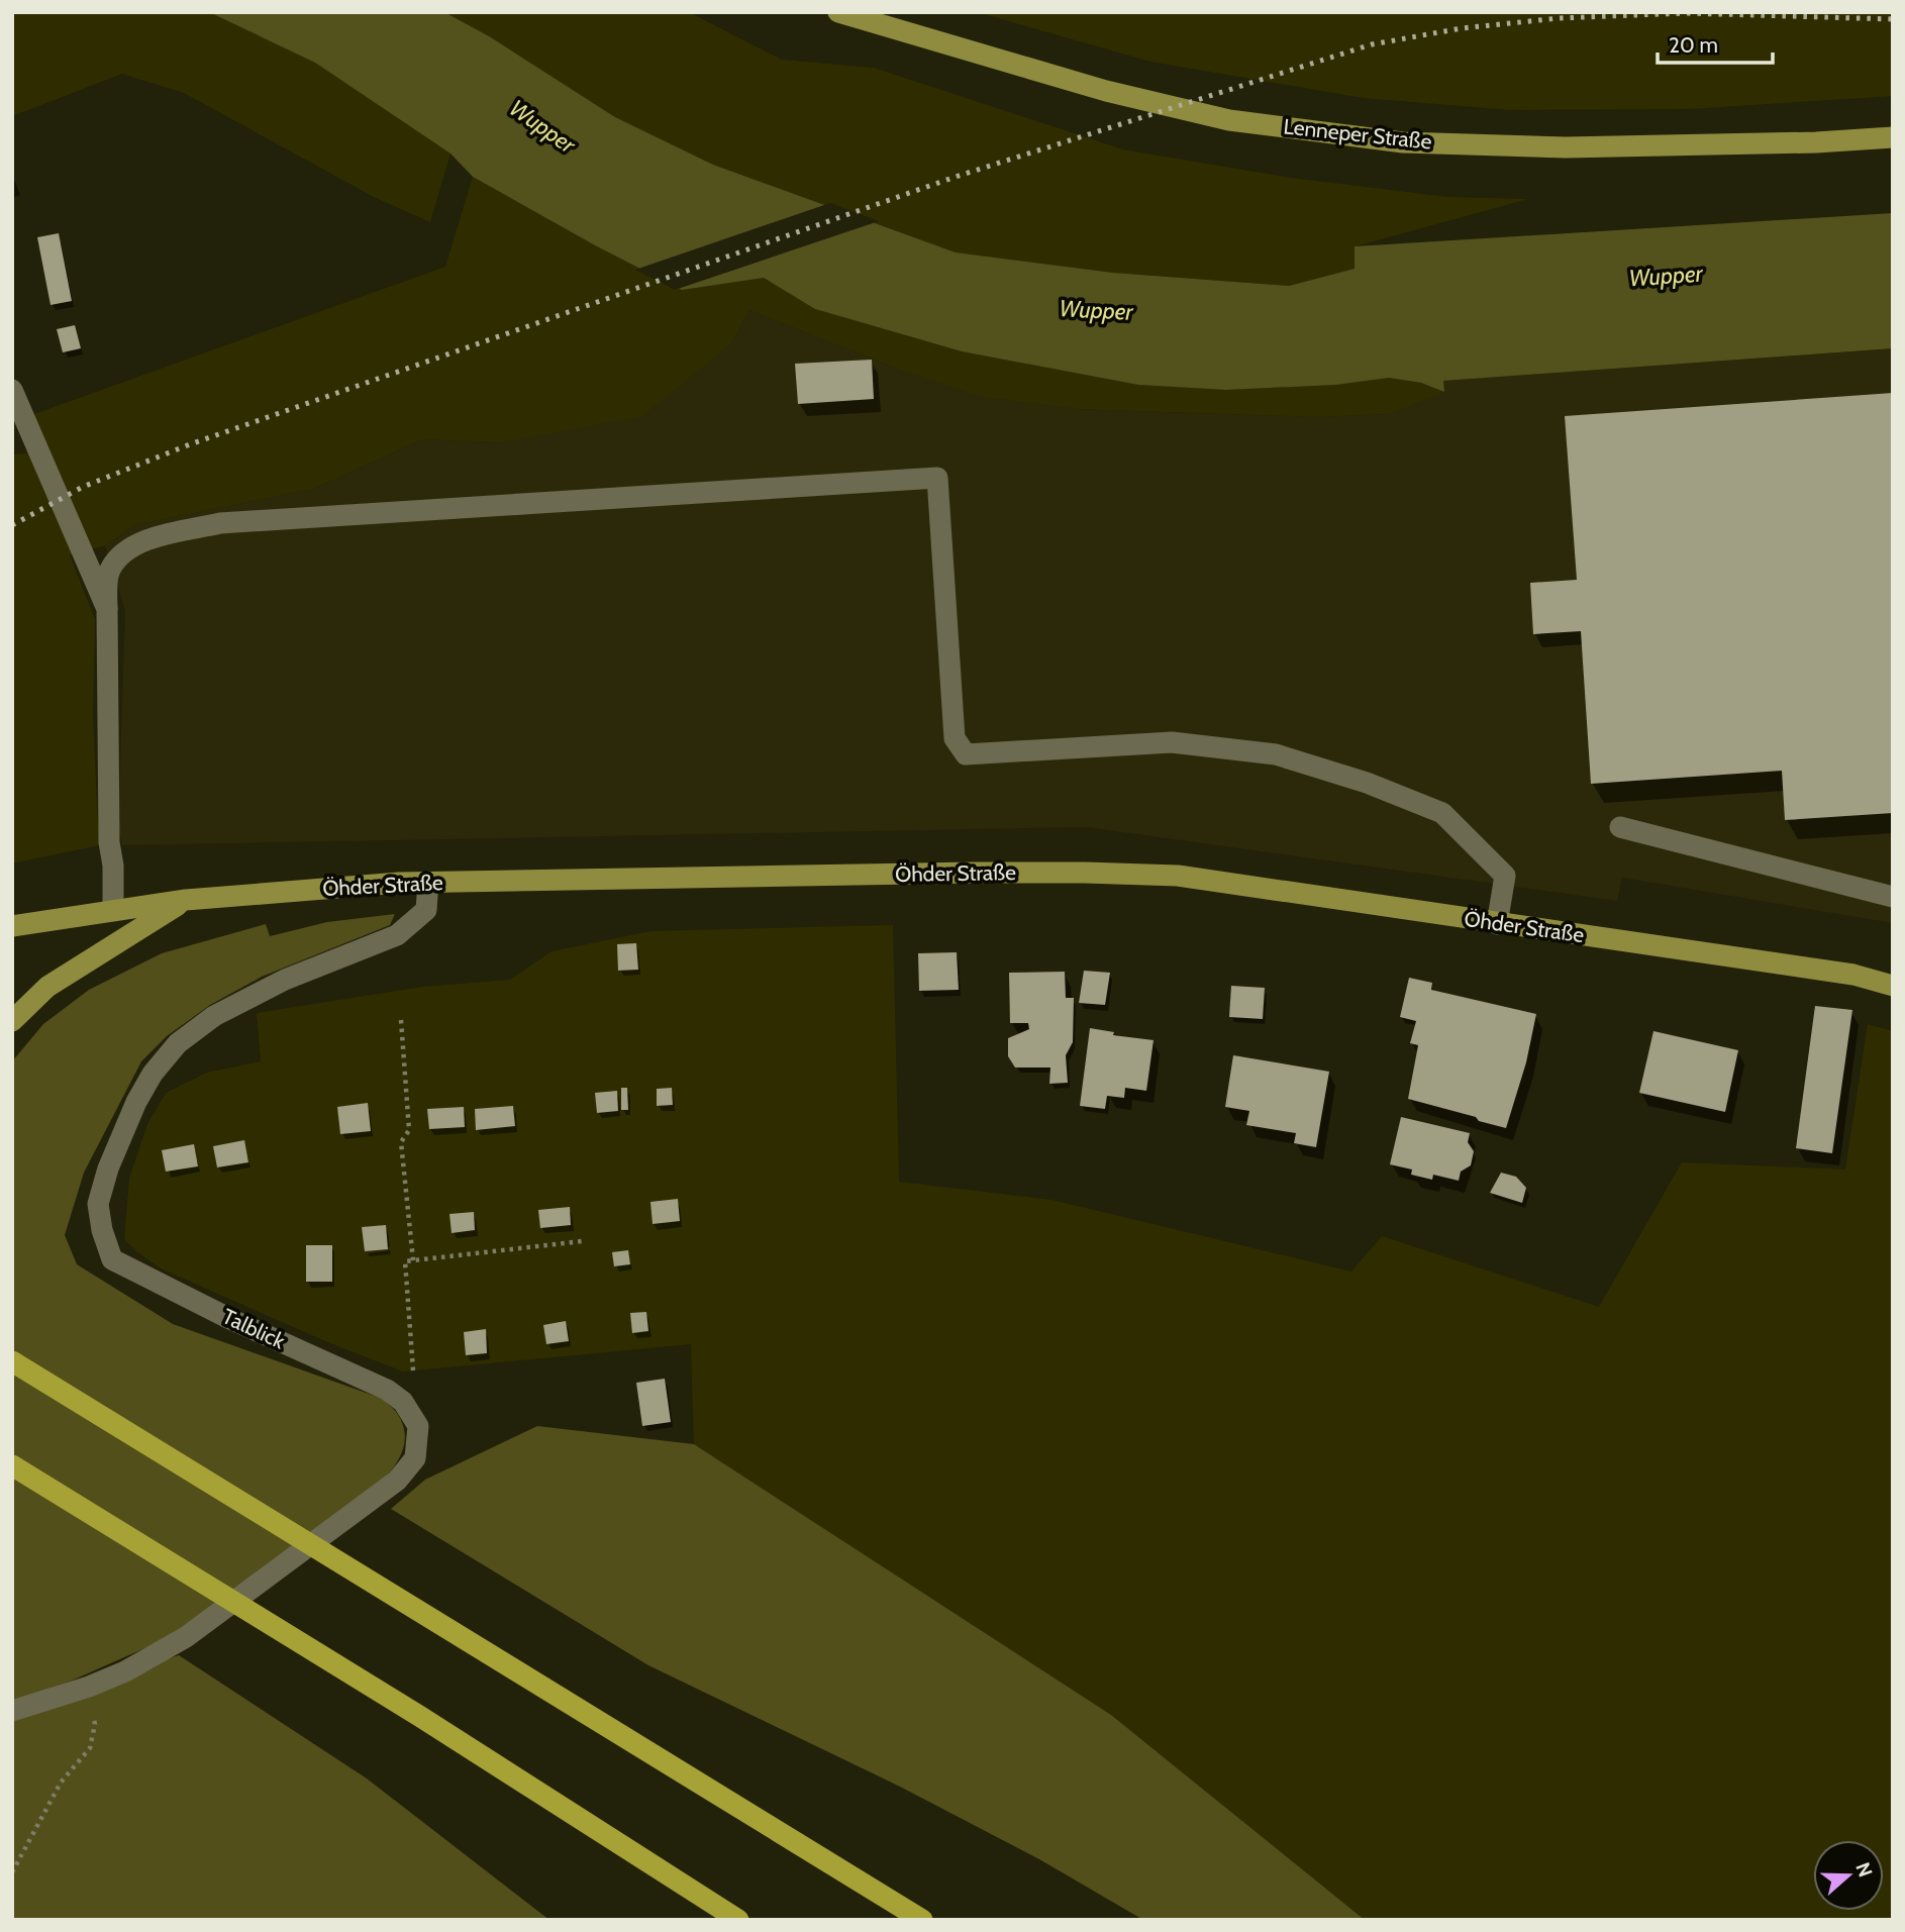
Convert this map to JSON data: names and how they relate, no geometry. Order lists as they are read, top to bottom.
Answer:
{
  "streets": {
    "main road": ["Lenneper Straße", "Öhder Straße"],
    "street": ["Talblick"]
  },
  "crossings": [
    ["Öhder Straße", "Talblick"]
  ],
  "water": ["Wupper"],
  "scale_bar": "20 m",
  "north": "right"
}
